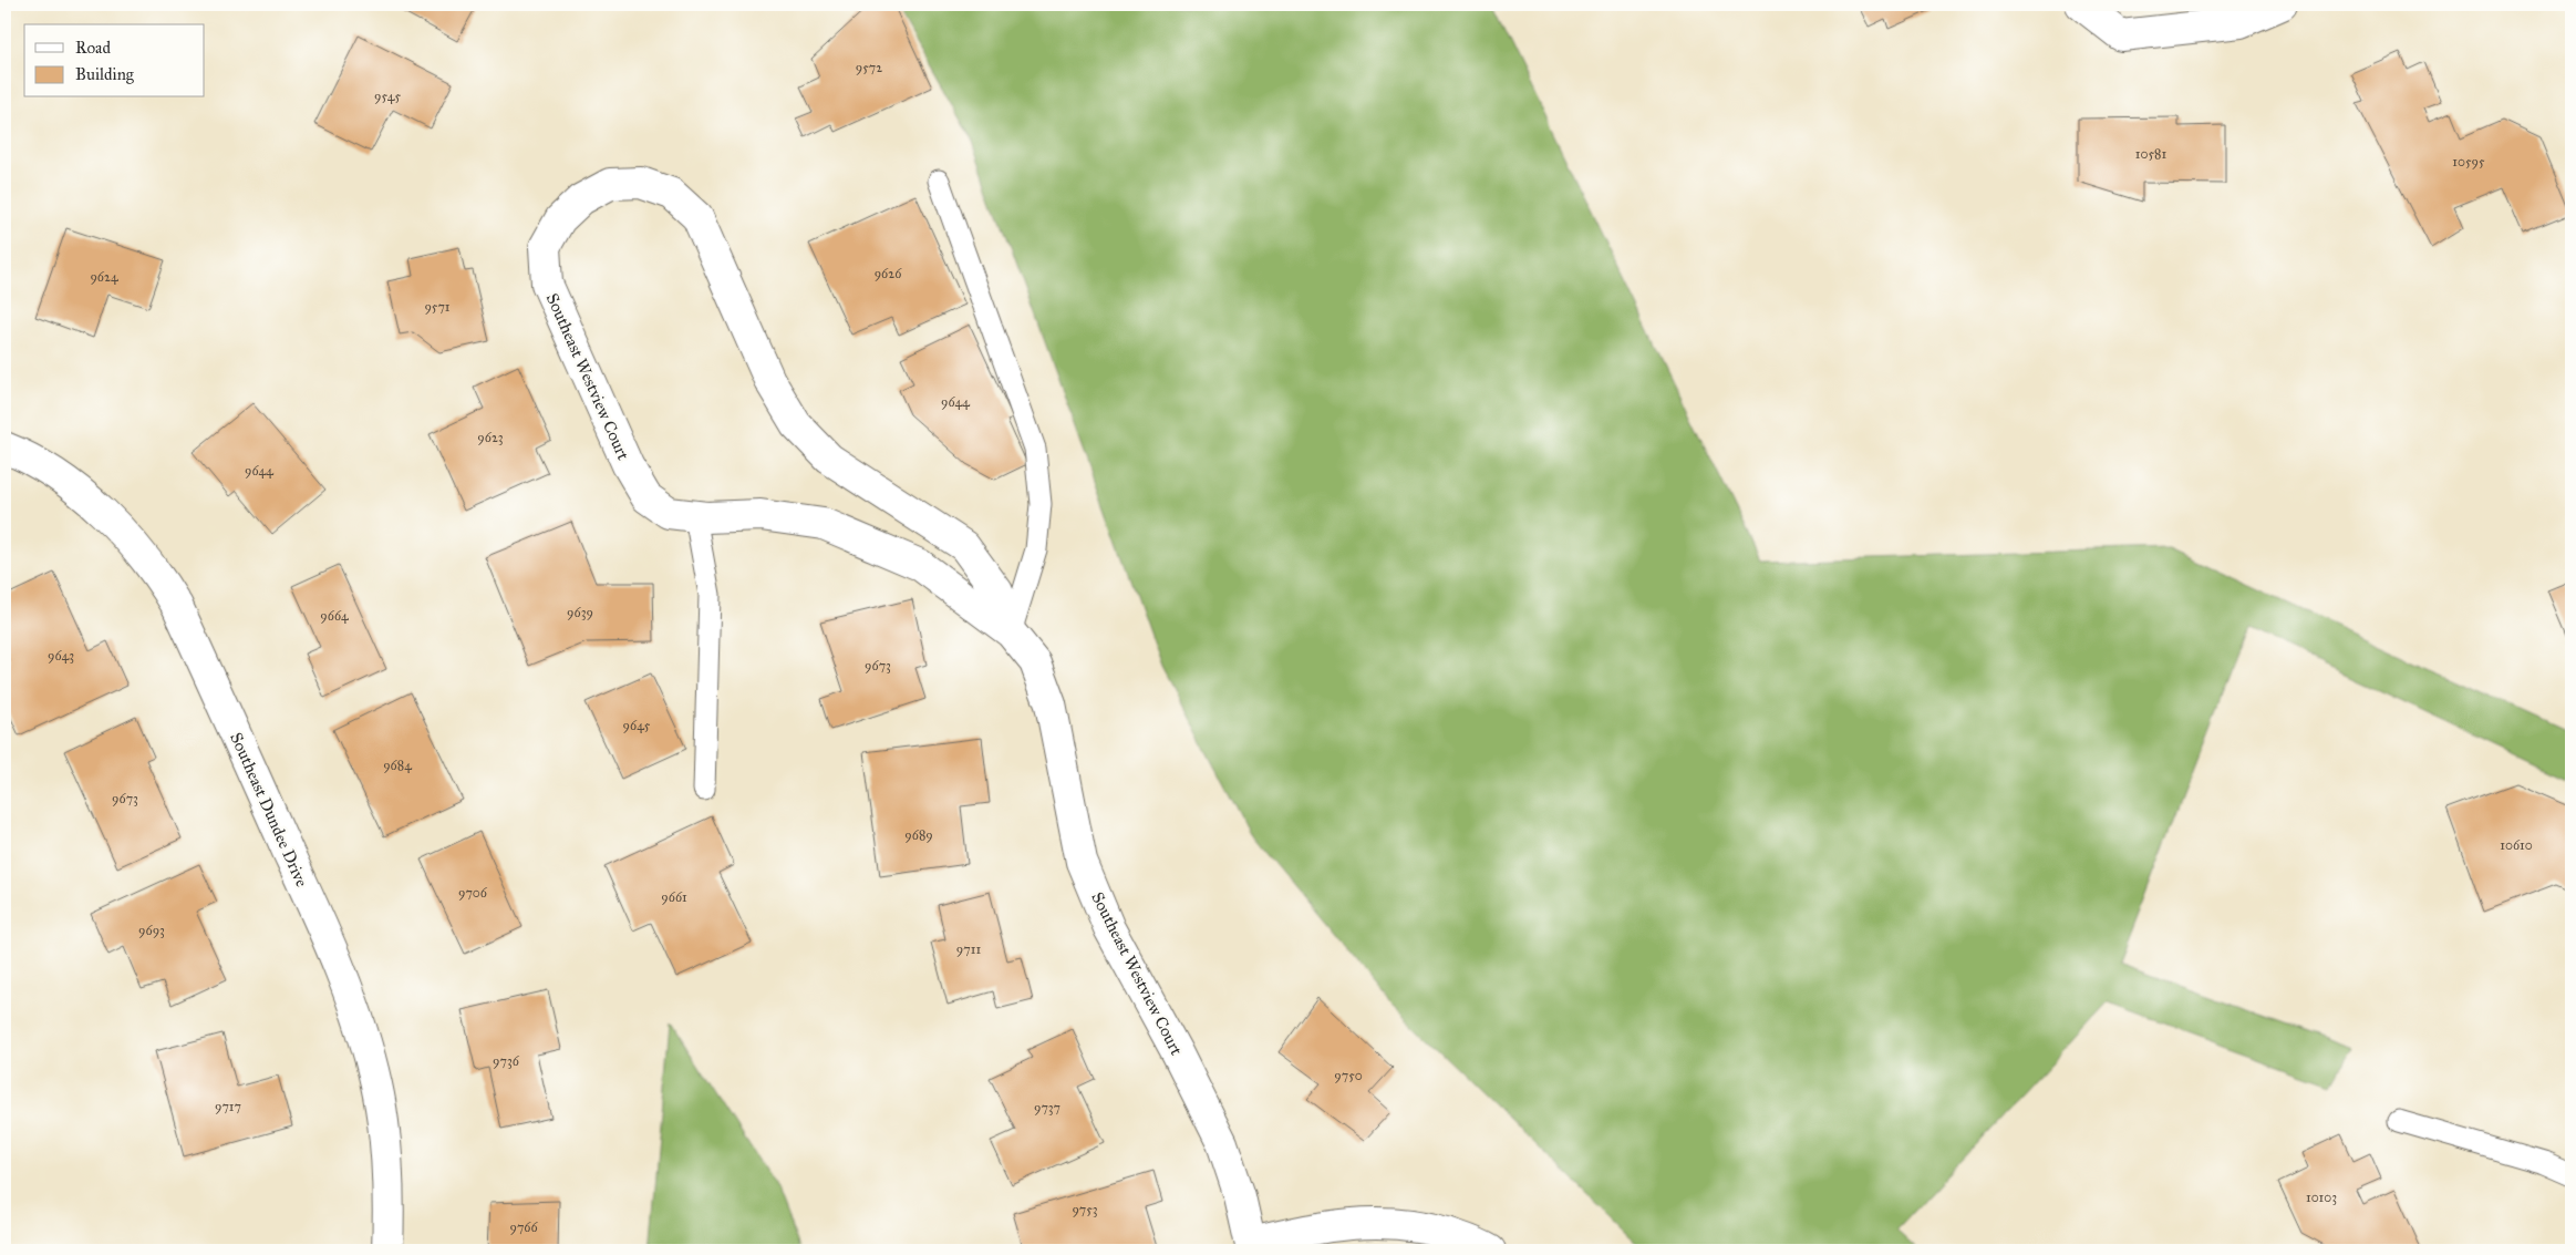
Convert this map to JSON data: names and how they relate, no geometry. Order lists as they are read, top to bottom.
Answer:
{
  "streets": {
    "street": ["Southeast Westview Court", "Southeast Dundee Drive"]
  },
  "house_numbers": [
    "9572",
    "9545",
    "10581",
    "10595",
    "9626",
    "9624",
    "9571",
    "9644",
    "9623",
    "9644",
    "9639",
    "9664",
    "9643",
    "9673",
    "9645",
    "9684",
    "9673",
    "9689",
    "10610",
    "9706",
    "9661",
    "9693",
    "9711",
    "9736",
    "9750",
    "9717",
    "9737",
    "10103",
    "9753",
    "9766"
  ],
  "legend": ["Road", "Building"]
}
